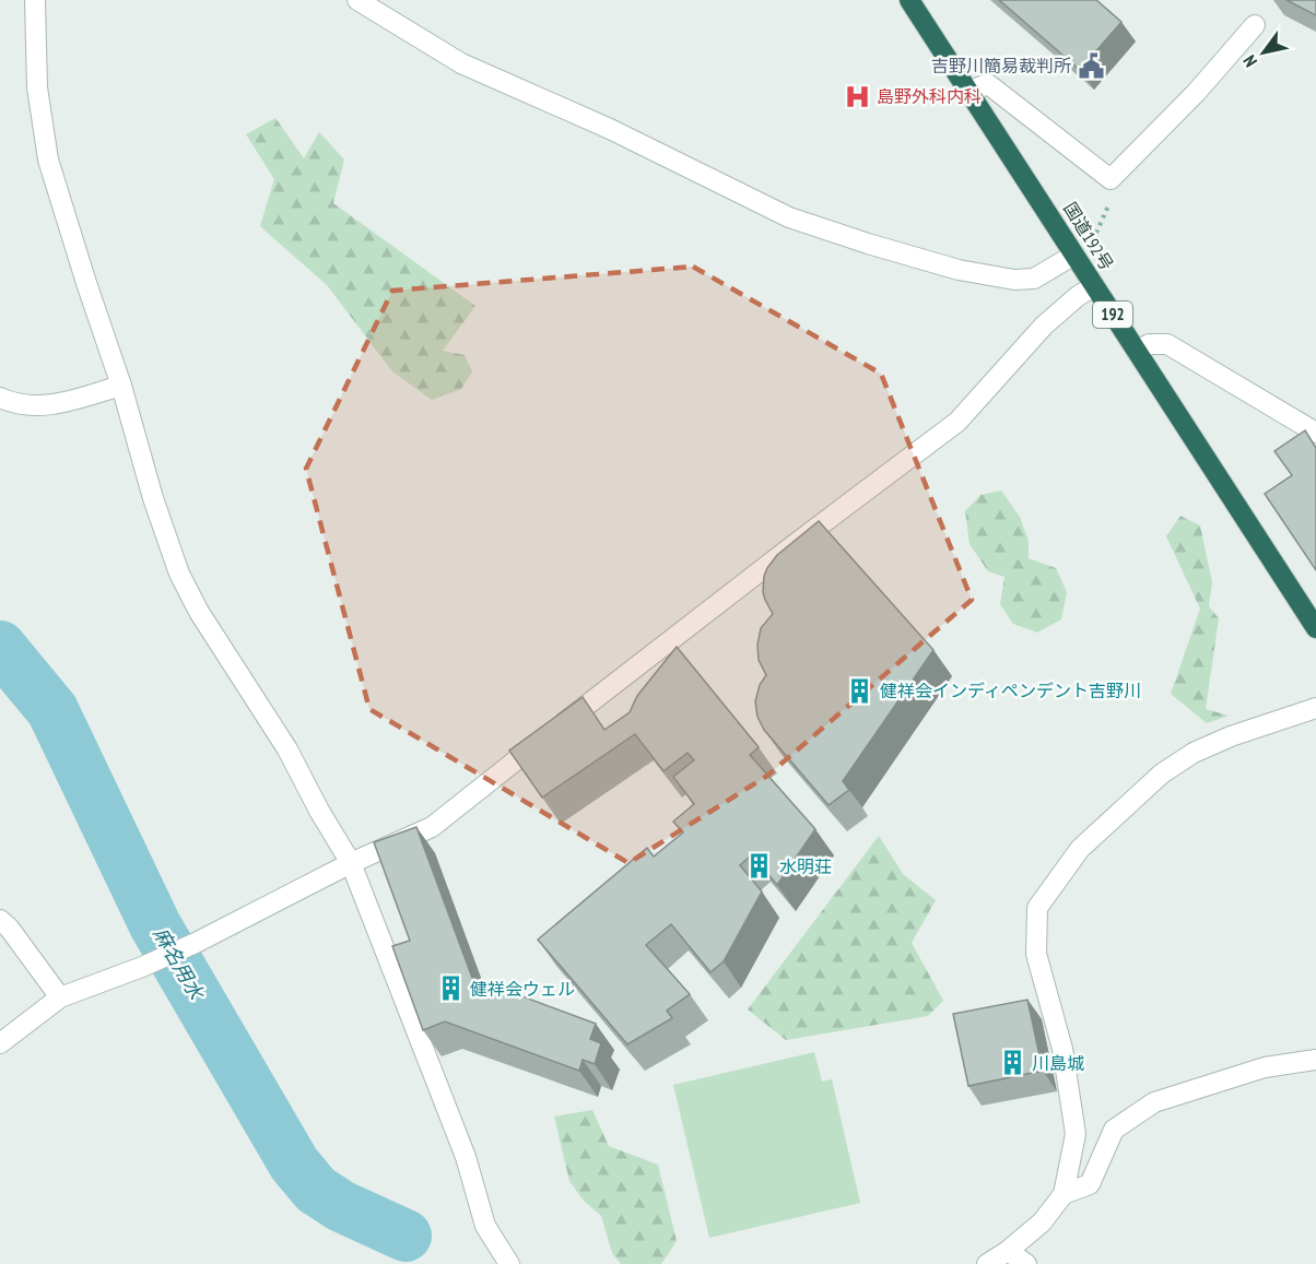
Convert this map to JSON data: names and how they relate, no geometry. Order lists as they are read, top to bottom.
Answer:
{
  "streets": {
    "highway": ["国道192号", "192"]
  },
  "water": ["麻名用水"],
  "places": {
    "public building": ["吉野川簡易裁判所"],
    "hospital": ["島野外科内科"],
    "building": [
      "健祥会インディペンデント吉野川",
      "水明荘",
      "健祥会ウェル",
      "川島城"
    ]
  },
  "north": "bottom left"
}
